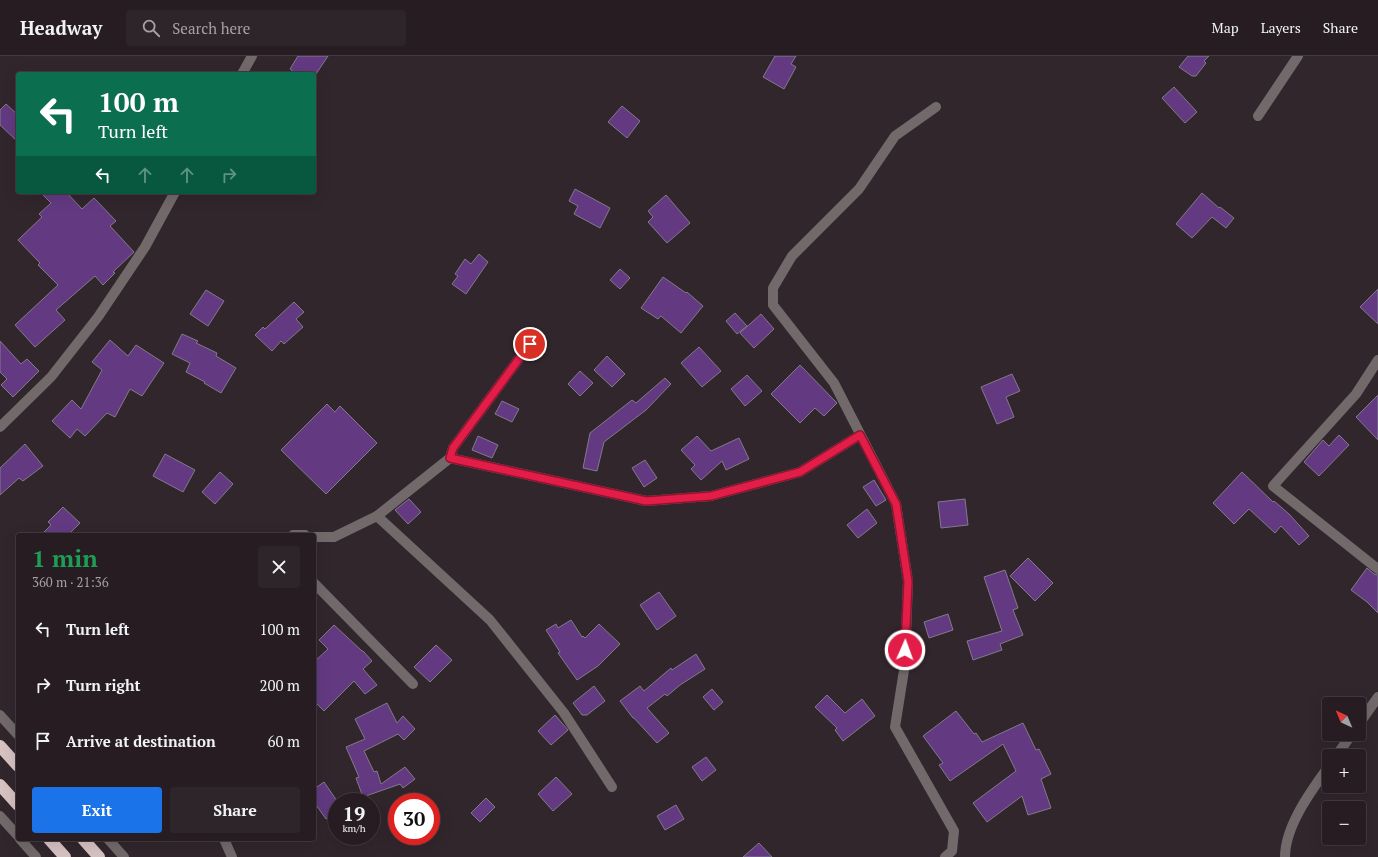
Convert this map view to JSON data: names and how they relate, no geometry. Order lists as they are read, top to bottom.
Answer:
{
  "north": "top left",
  "page": {
    "header": "Headway",
    "search": "Search here",
    "nav": ["Map", "Layers", "Share"],
    "turn": ["100 m", "Turn left"],
    "heading": ["1 min", "360 m · 21:36"],
    "list": [
      {
        "name": "Turn left",
        "value": "100 m"
      },
      {
        "name": "Turn right",
        "value": "200 m"
      },
      {
        "name": "Arrive at destination",
        "value": "60 m"
      }
    ],
    "map_buttons": ["+", "−"],
    "buttons": ["Exit", "Share"],
    "speed": "19 km/h",
    "limit": "30"
  }
}
